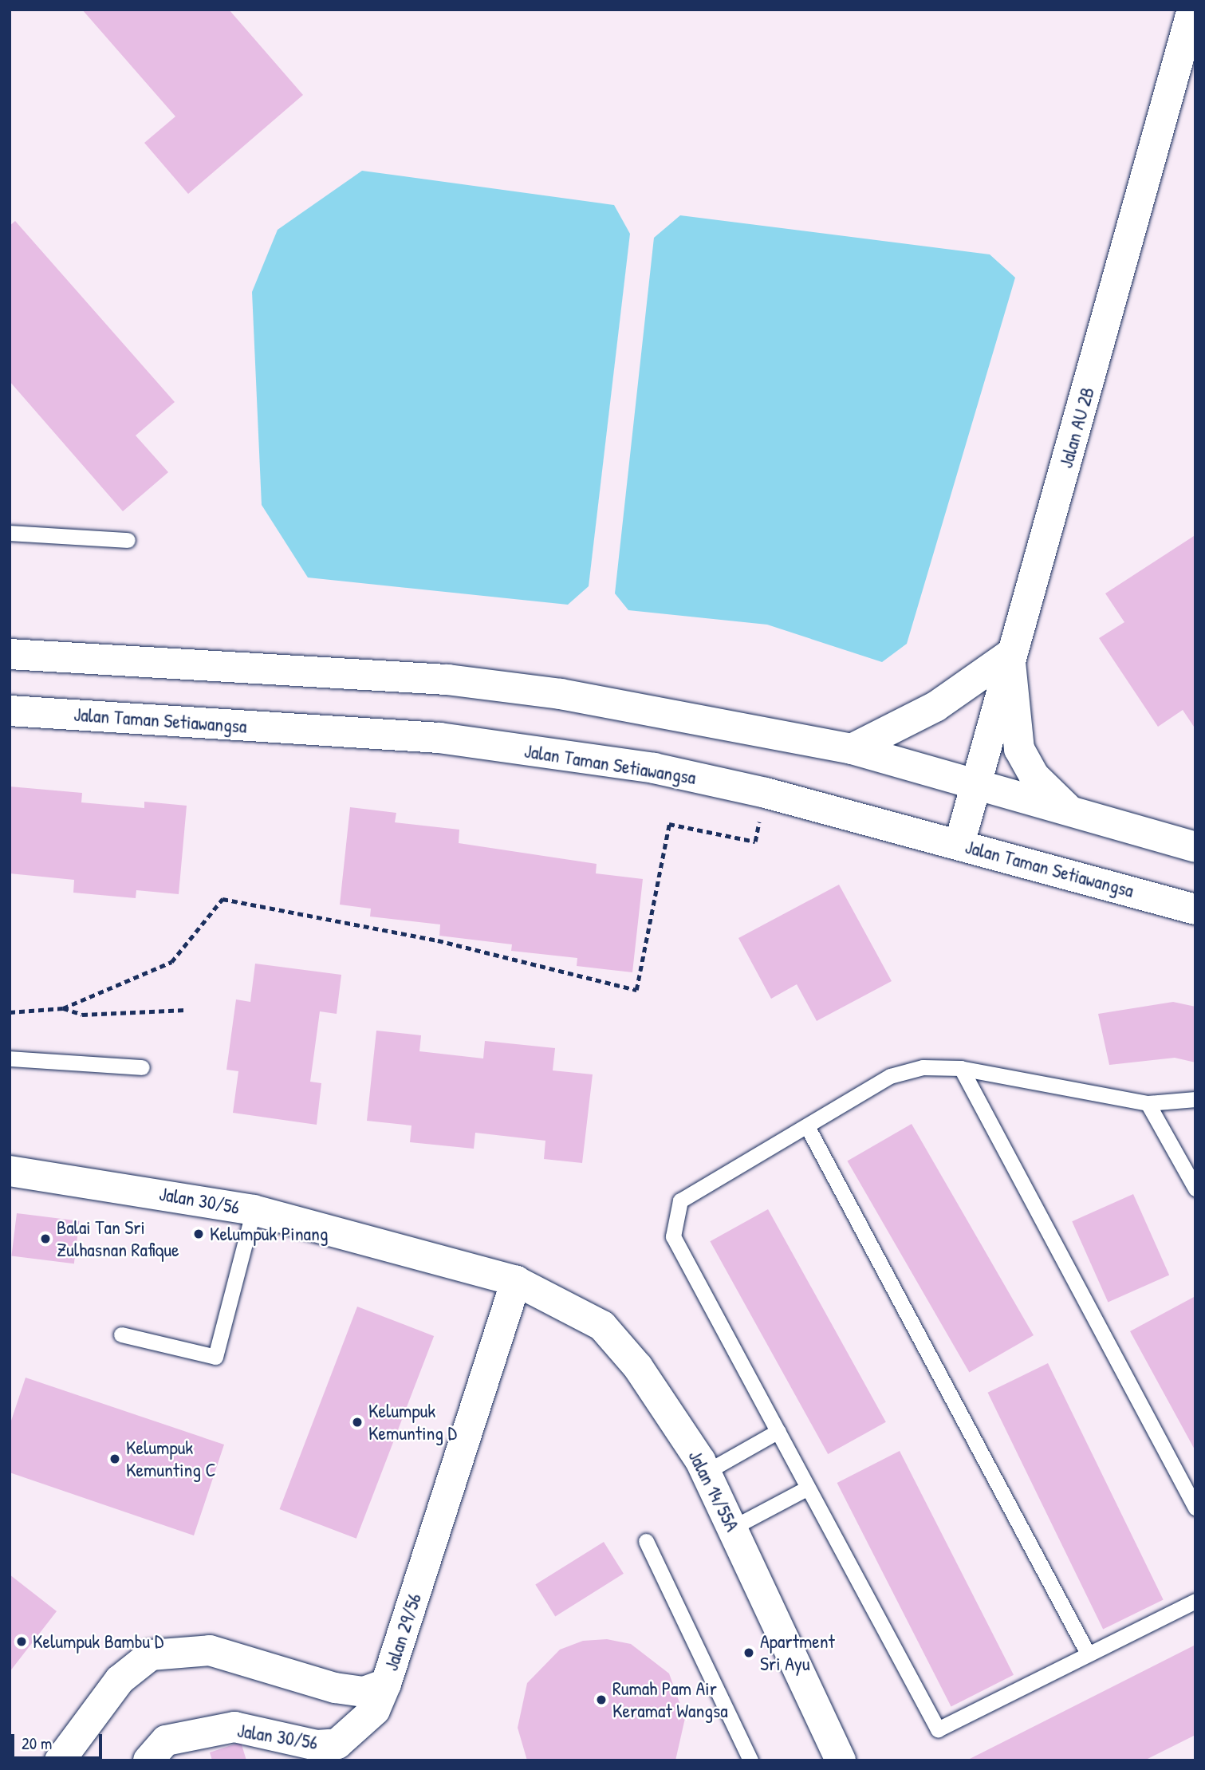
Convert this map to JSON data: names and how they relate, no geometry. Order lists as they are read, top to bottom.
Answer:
{
  "streets": {
    "street": [
      "Jalan AU 2B",
      "Jalan Taman Setiawangsa",
      "Jalan 30/56",
      "Jalan 14/55A",
      "Jalan 29/56"
    ]
  },
  "crossings": [
    ["Jalan AU 2B", "Jalan Taman Setiawangsa"],
    ["Jalan 30/56", "Jalan 14/55A"],
    ["Jalan 30/56", "Jalan 29/56"],
    ["Jalan 14/55A", "Jalan 29/56"]
  ],
  "places": [
    "Kelumpuk Pinang",
    "Balai Tan Sri Zulhasnan Rafique",
    "Kelumpuk Kemunting D",
    "Kelumpuk Kemunting C",
    "Kelumpuk Bambu D",
    "Apartment Sri Ayu",
    "Rumah Pam Air Keramat Wangsa"
  ],
  "scale_bar": "20 m"
}
